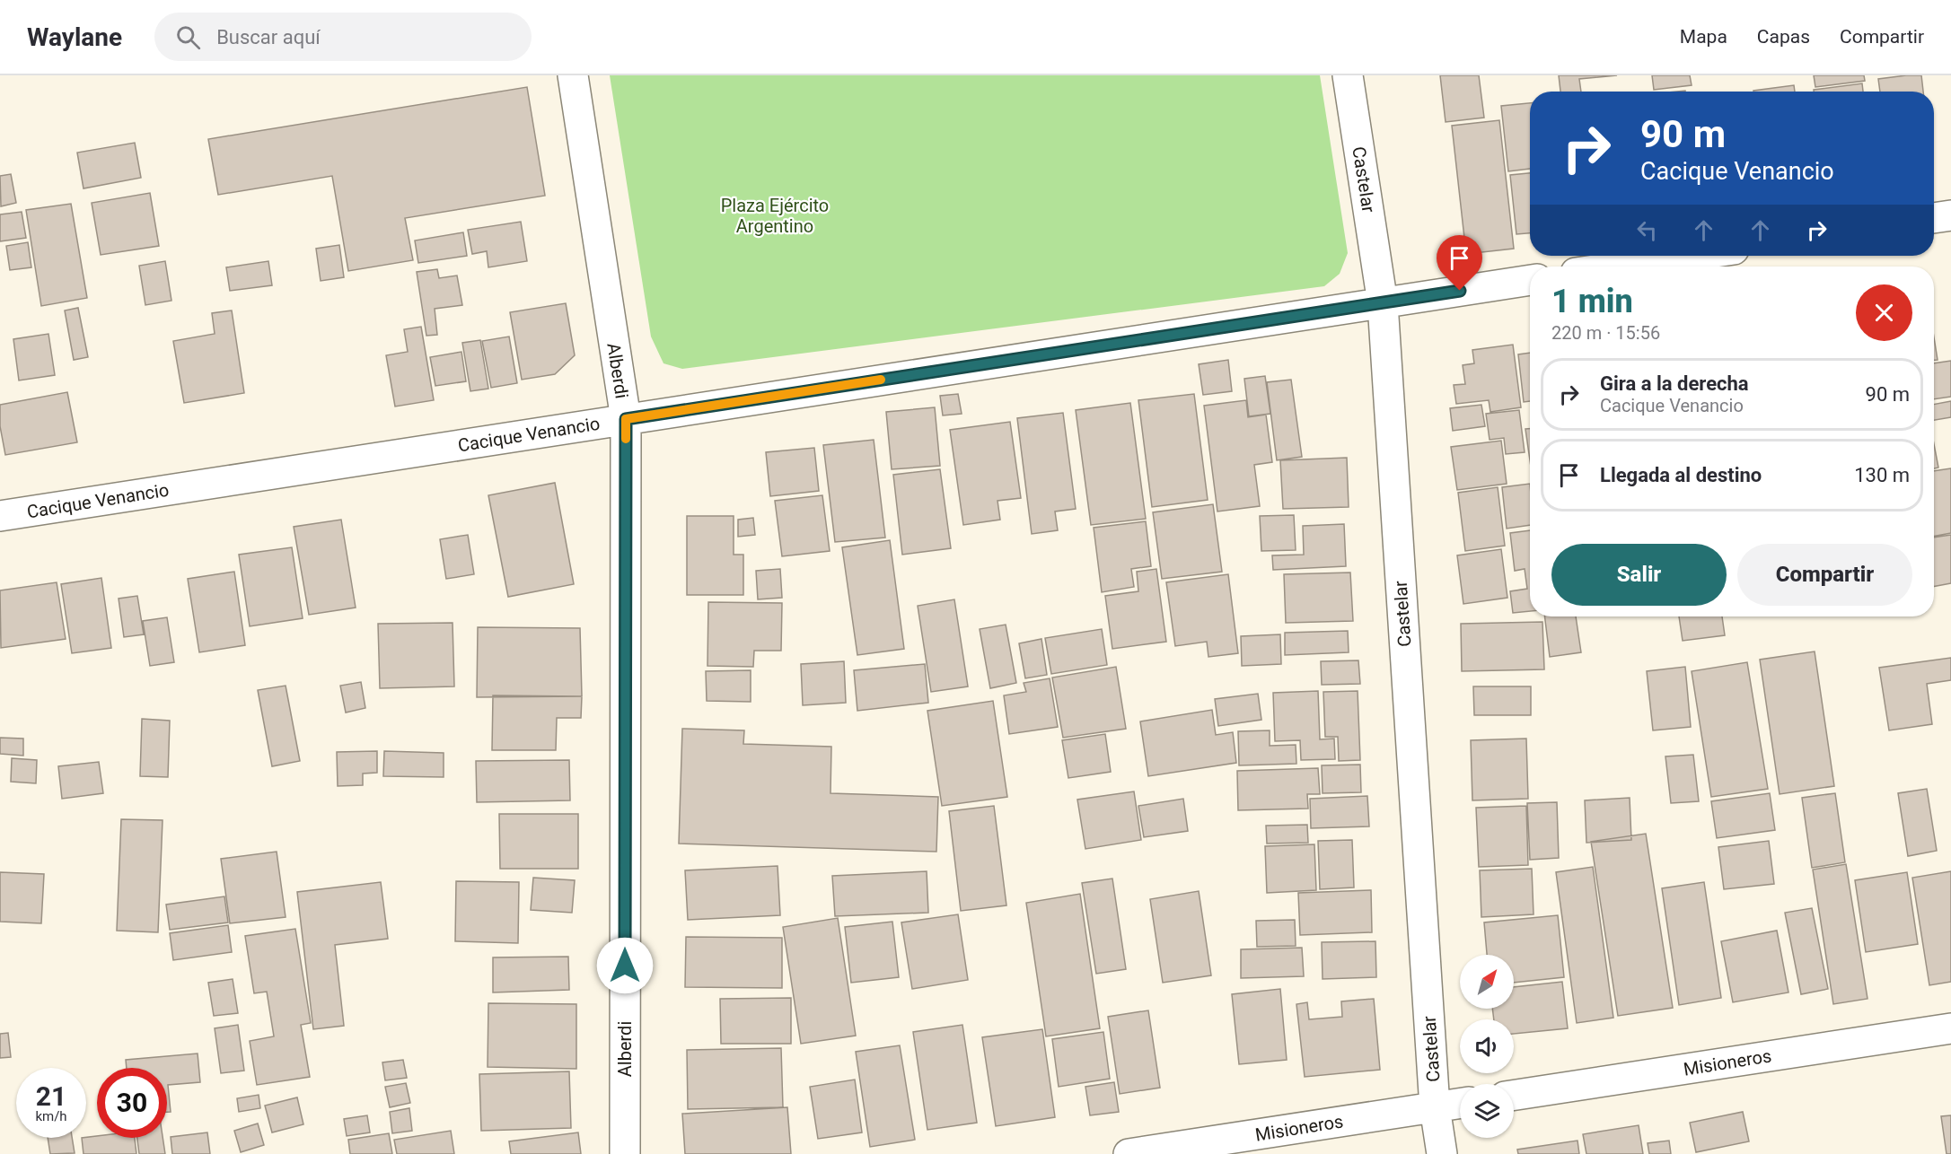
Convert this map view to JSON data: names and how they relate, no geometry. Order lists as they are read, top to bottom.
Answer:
{
  "streets": {
    "street": [
      "Castelar",
      "Alberdi",
      "Cacique Venancio",
      "Misioneros"
    ]
  },
  "crossings": [
    ["Castelar", "Cacique Venancio"],
    ["Castelar", "Misioneros"],
    ["Alberdi", "Cacique Venancio"]
  ],
  "parks": ["Plaza Ejército Argentino"],
  "north": "top right",
  "page": {
    "header": "Waylane",
    "search": "Buscar aquí",
    "nav": ["Mapa", "Capas", "Compartir"],
    "turn": ["90 m", "Cacique Venancio"],
    "heading": ["1 min", "220 m · 15:56"],
    "list": [
      {
        "name": "Gira a la derecha",
        "note": "Cacique Venancio",
        "value": "90 m"
      },
      {
        "name": "Llegada al destino",
        "value": "130 m"
      }
    ],
    "buttons": ["Salir", "Compartir"],
    "speed": "21 km/h",
    "limit": "30"
  }
}
